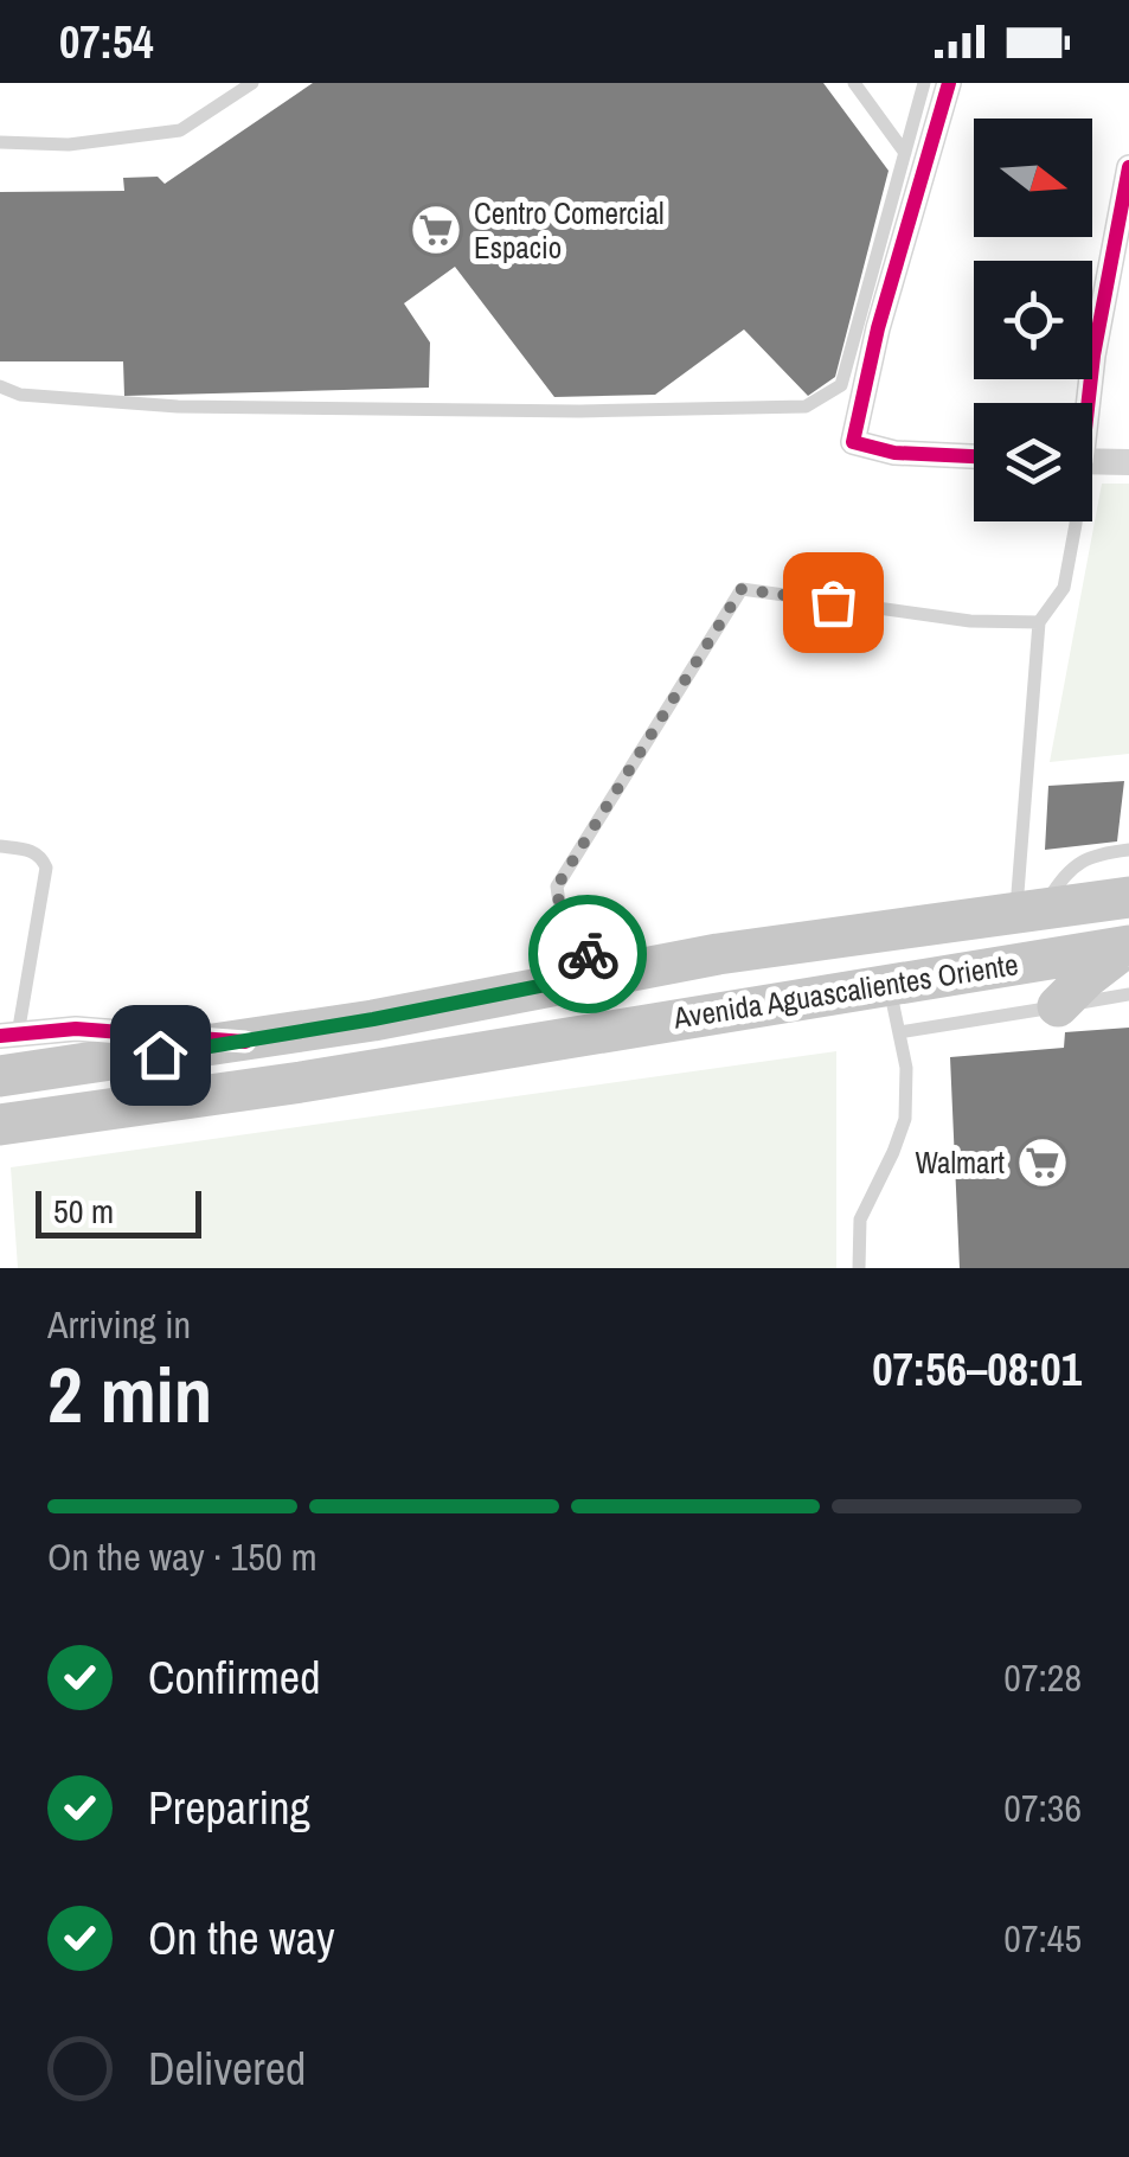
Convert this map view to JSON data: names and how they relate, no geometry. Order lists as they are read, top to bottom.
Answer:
{
  "streets": {
    "main road": ["Avenida Aguascalientes Oriente"]
  },
  "places": {
    "supermarket": ["Centro Comercial Espacio", "Walmart"]
  },
  "scale_bar": "50 m",
  "north": "right",
  "page": {
    "status": "07:54",
    "scale": "50 m",
    "heading": ["2 min", "Arriving in", "07:56–08:01"],
    "bar": "On the way · 150 m",
    "list": [
      ["Confirmed", "07:28"],
      ["Preparing", "07:36"],
      ["On the way", "07:45"],
      "Delivered"
    ]
  }
}
